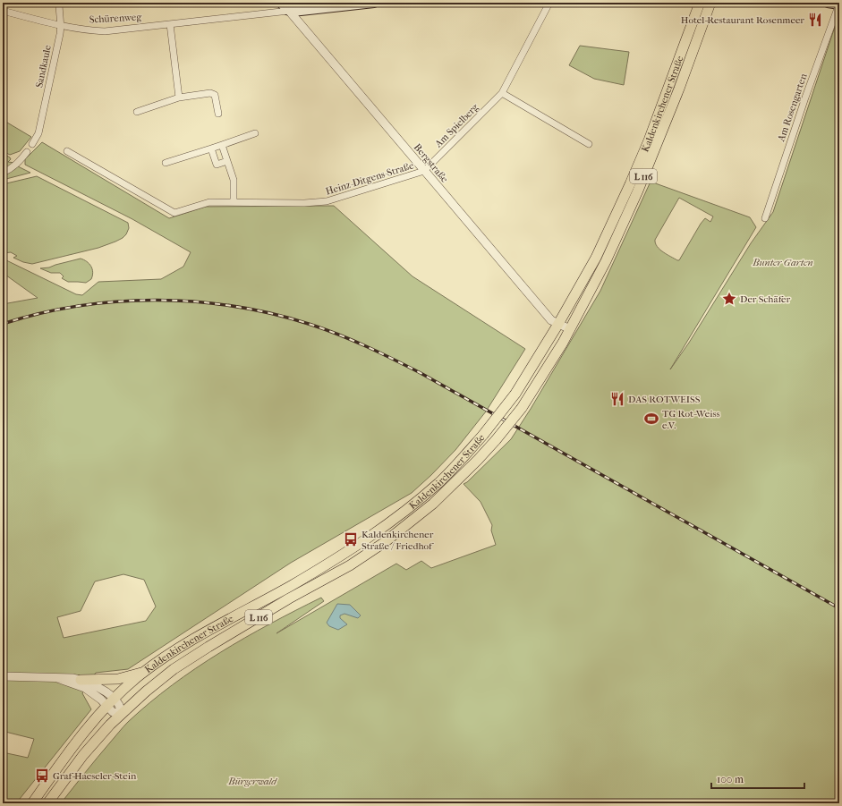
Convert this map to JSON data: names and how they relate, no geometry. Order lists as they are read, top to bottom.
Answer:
{
  "streets": {
    "main road": [
      "Schürenweg",
      "Kaldenkirchener Straße",
      "Bergstraße",
      "L 116"
    ],
    "street": [
      "Sandkaule",
      "Am Rosengarten",
      "Am Spielberg",
      "Heinz-Ditgens-Straße"
    ]
  },
  "crossings": [
    ["Schürenweg", "Sandkaule"],
    ["Schürenweg", "Bergstraße"],
    ["Kaldenkirchener Straße", "Bergstraße"],
    ["Am Spielberg", "Bergstraße"],
    ["Am Spielberg", "Heinz-Ditgens-Straße"],
    ["Bergstraße", "Heinz-Ditgens-Straße"]
  ],
  "parks": ["Bunter Garten", "Bürgerwald"],
  "places": {
    "restaurant": ["Hotel-Restaurant Rosenmeer", "DAS ROTWEISS"],
    "place": ["Der Schäfer"],
    "sports": ["TG Rot-Weiss e.V."],
    "bus stop": ["Kaldenkirchener Straße / Friedhof", "Graf-Haeseler-Stein"]
  },
  "scale_bar": "100 m"
}
